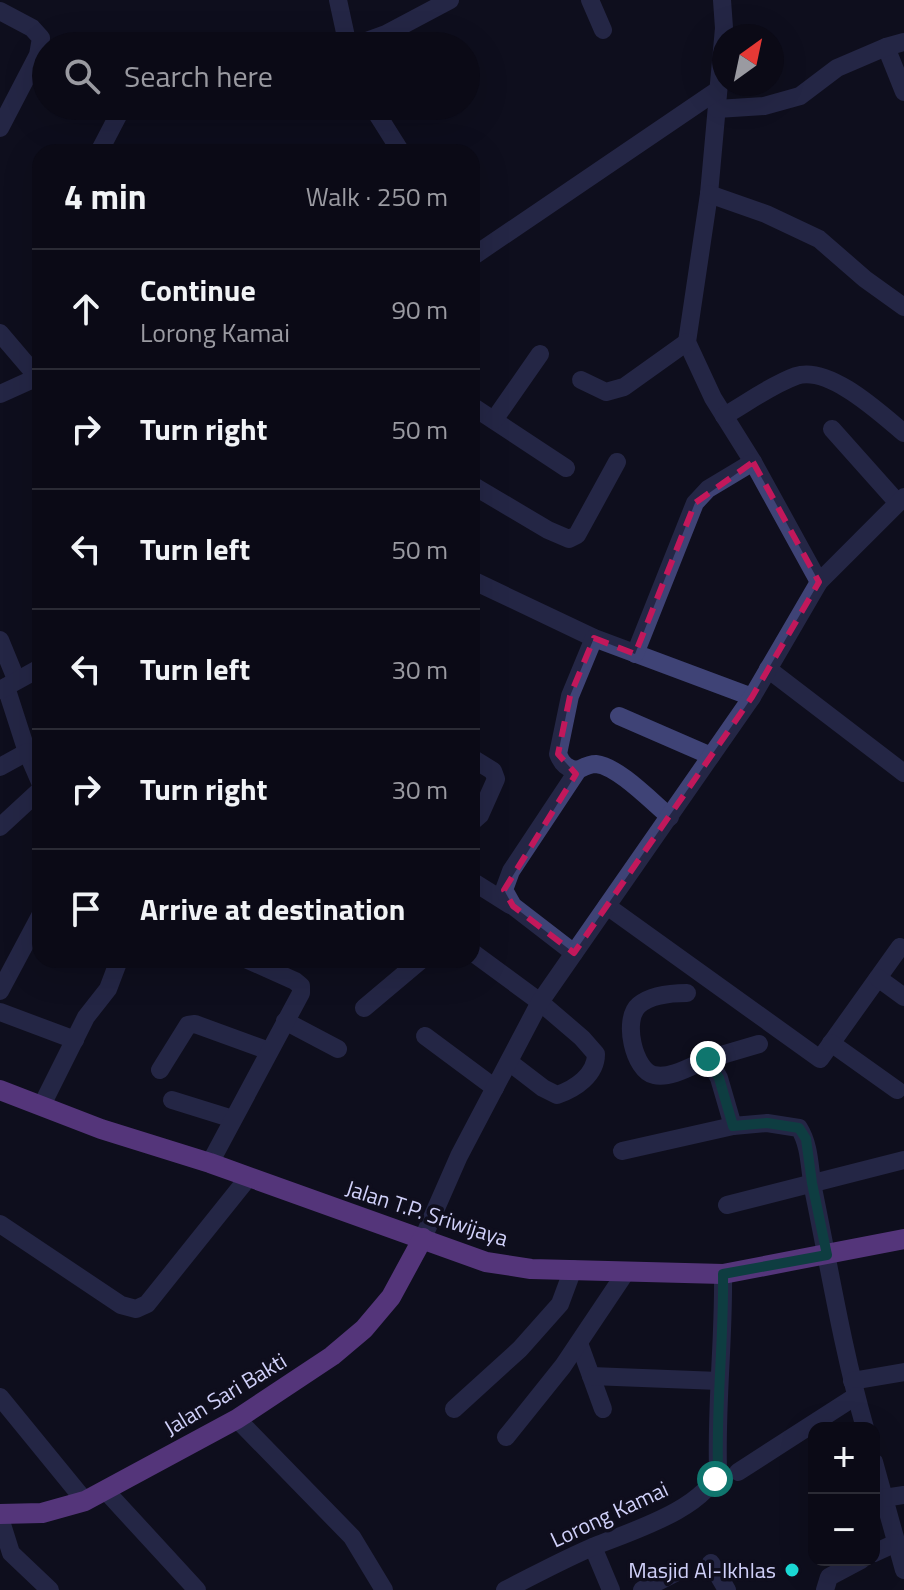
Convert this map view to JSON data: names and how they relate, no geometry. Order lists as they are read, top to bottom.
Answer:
{
  "streets": {
    "main road": ["Jalan T.P. Sriwijaya", "Jalan Sari Bakti"],
    "street": ["Lorong Kamai"]
  },
  "crossings": [
    ["Jalan T.P. Sriwijaya", "Jalan Sari Bakti"],
    ["Jalan T.P. Sriwijaya", "Lorong Kamai"]
  ],
  "places": ["Masjid Al-Ikhlas"],
  "north": "top right",
  "page": {
    "search": "Search here",
    "heading": ["4 min", "Walk · 250 m"],
    "list": [
      ["Continue", "Lorong Kamai", "90 m"],
      ["Turn right", "50 m"],
      ["Turn left", "50 m"],
      ["Turn left", "30 m"],
      ["Turn right", "30 m"],
      "Arrive at destination"
    ],
    "map_buttons": ["+", "−"]
  }
}
